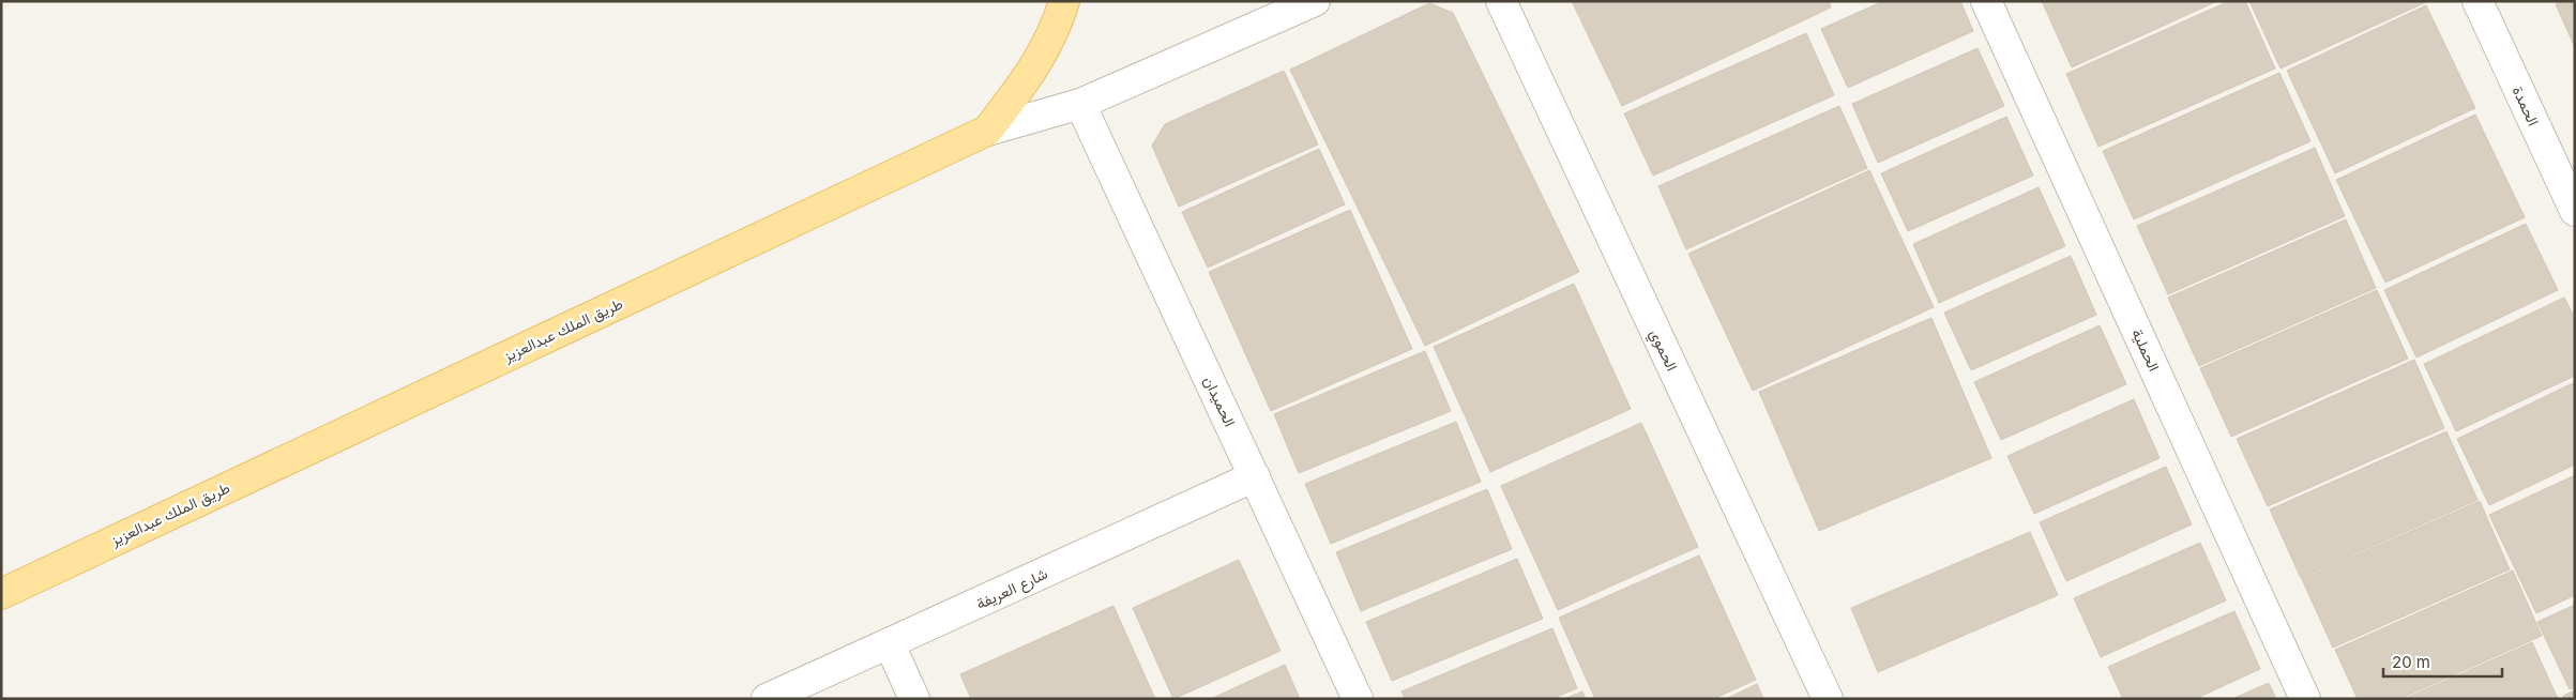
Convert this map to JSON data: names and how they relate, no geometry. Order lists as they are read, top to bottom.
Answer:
{
  "streets": {
    "main road": ["طريق الملك عبدالعزيز"],
    "street": [
      "الحمدة",
      "الحموي",
      "الحملية",
      "الحميدان",
      "شارع العريفة"
    ]
  },
  "crossings": [
    ["الحميدان", "شارع العريفة"]
  ],
  "scale_bar": "20 m"
}
